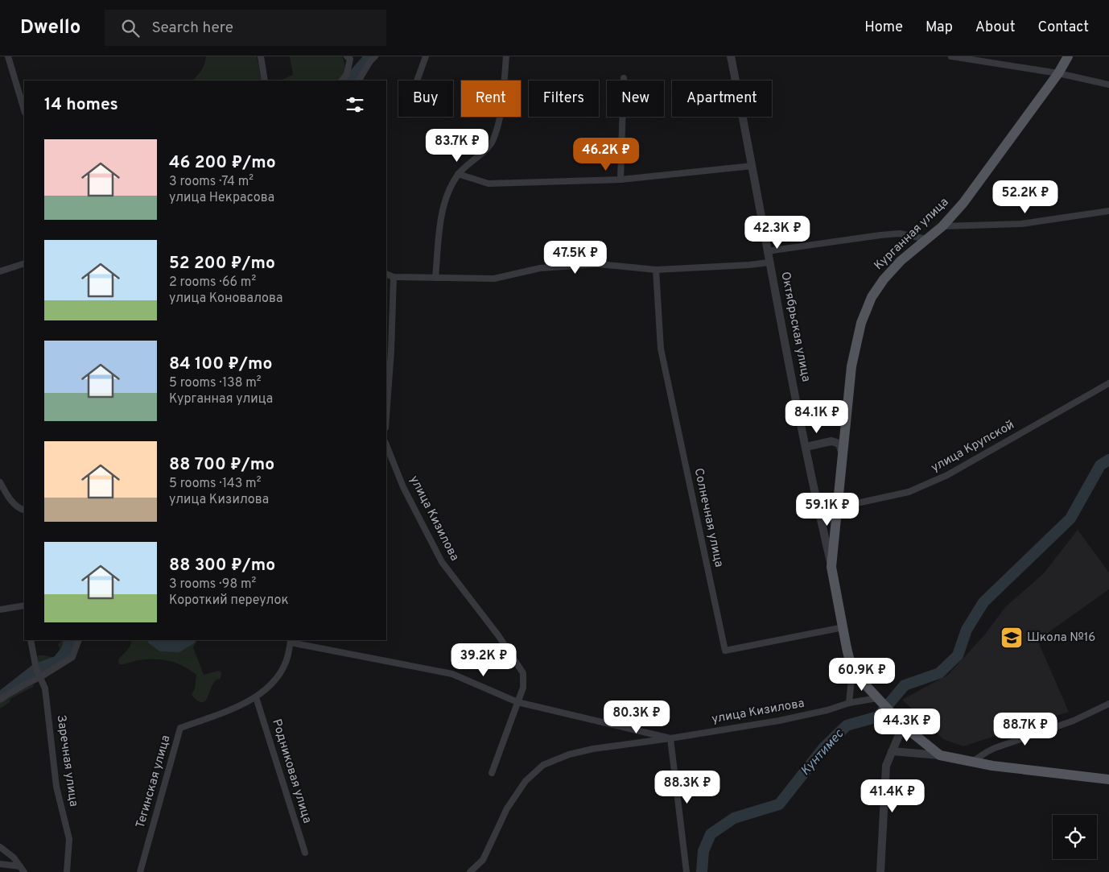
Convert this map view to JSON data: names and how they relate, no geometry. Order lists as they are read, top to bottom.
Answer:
{
  "streets": {
    "main road": ["Курганная улица", "Октябрьская улица"],
    "street": [
      "улица Крупской",
      "Солнечная улица",
      "улица Кизилова",
      "Заречная улица",
      "Родниковая улица",
      "Тегинская улица"
    ]
  },
  "crossings": [
    ["Курганная улица", "Октябрьская улица"],
    ["Курганная улица", "улица Крупской"],
    ["Октябрьская улица", "Солнечная улица"],
    ["Октябрьская улица", "улица Кизилова"],
    ["улица Кизилова", "Тегинская улица"],
    ["Родниковая улица", "Тегинская улица"]
  ],
  "water": ["Кунтимес"],
  "places": {
    "school or university": ["Школа №16"]
  },
  "page": {
    "header": "Dwello",
    "search": "Search here",
    "nav": [
      "Home",
      "Map",
      "About",
      "Contact"
    ],
    "chip": [
      "Buy",
      "Rent",
      "Filters",
      "New",
      "Apartment"
    ],
    "heading": "14 homes",
    "price": [
      "83.7K ₽",
      "46.2K ₽",
      "52.2K ₽",
      "42.3K ₽",
      "47.5K ₽",
      "84.1K ₽",
      "59.1K ₽",
      "39.2K ₽",
      "60.9K ₽",
      "80.3K ₽",
      "44.3K ₽",
      "88.7K ₽",
      "88.3K ₽",
      "41.4K ₽"
    ],
    "list": [
      {
        "name": "46 200 ₽/mo",
        "note": "3 rooms · 74 m² · улица Некрасова"
      },
      {
        "name": "52 200 ₽/mo",
        "note": "2 rooms · 66 m² · улица Коновалова"
      },
      {
        "name": "84 100 ₽/mo",
        "note": "5 rooms · 138 m² · Курганная улица"
      },
      {
        "name": "88 700 ₽/mo",
        "note": "5 rooms · 143 m² · улица Кизилова"
      },
      {
        "name": "88 300 ₽/mo",
        "note": "3 rooms · 98 m² · Короткий переулок"
      }
    ]
  }
}
